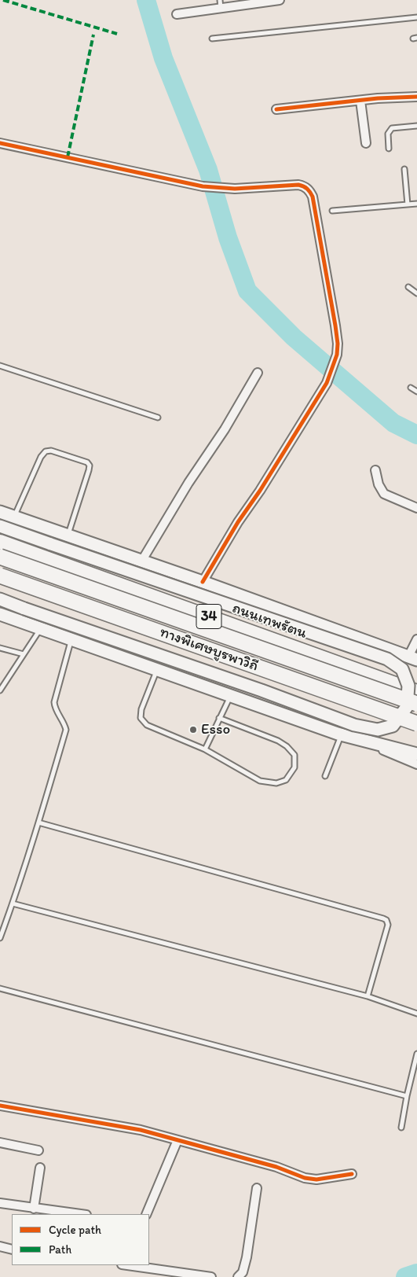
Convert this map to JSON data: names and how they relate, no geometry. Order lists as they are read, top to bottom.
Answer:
{
  "streets": {
    "highway": ["34", "ถนนเทพรัตน", "ทางพิเศษบูรพาวิถี"]
  },
  "places": ["Esso"],
  "legend": ["Cycle path", "Path"]
}
